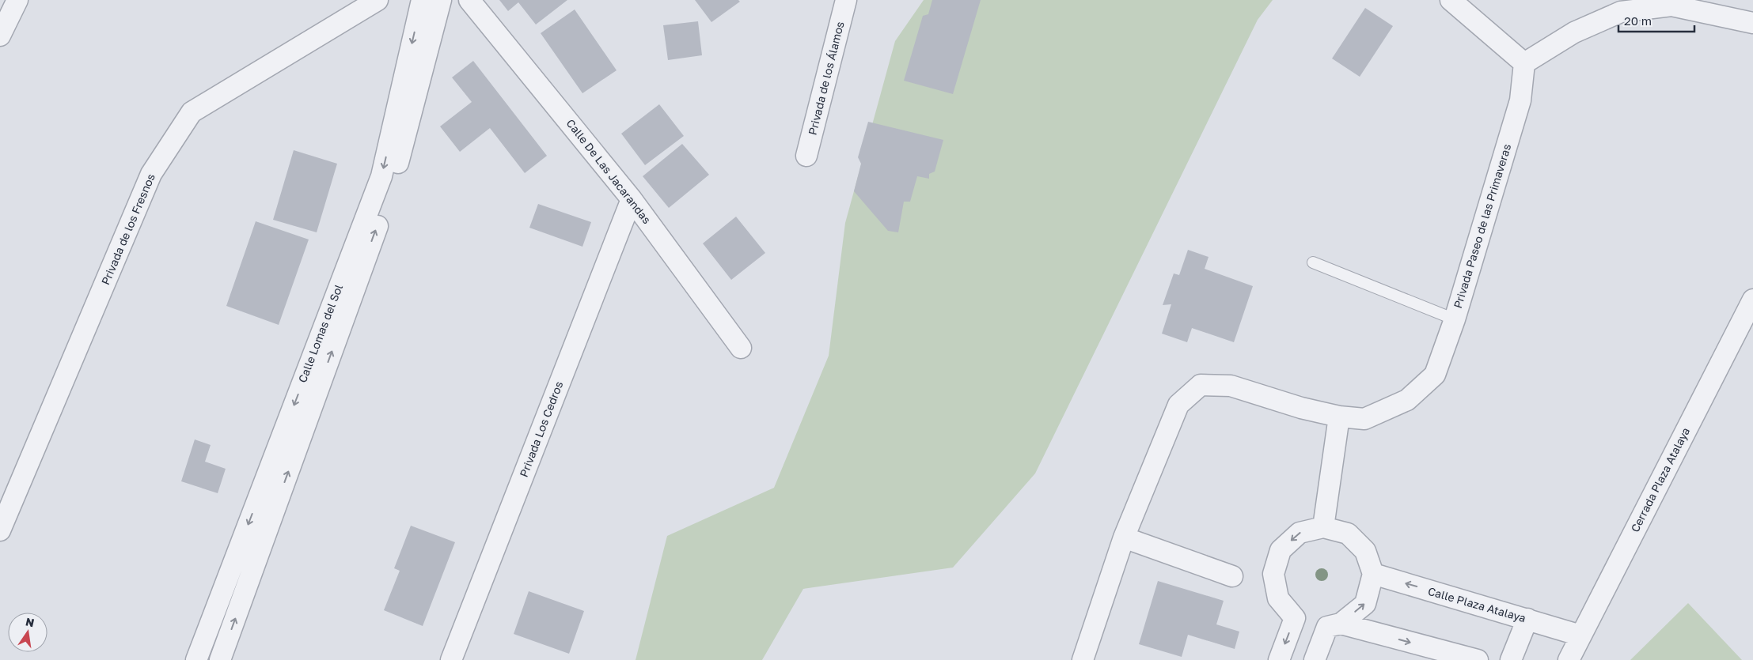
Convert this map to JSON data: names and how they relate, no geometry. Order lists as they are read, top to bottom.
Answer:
{
  "streets": {
    "street": [
      "Privada de los Álamos",
      "Calle De Las Jacarandas",
      "Privada Paseo de las Primaveras",
      "Privada de los Fresnos",
      "Calle Lomas del Sol",
      "Privada Los Cedros",
      "Cerrada Plaza Atalaya",
      "Calle Plaza Atalaya"
    ]
  },
  "crossings": [
    ["Calle De Las Jacarandas", "Privada Los Cedros"],
    ["Cerrada Plaza Atalaya", "Calle Plaza Atalaya"]
  ],
  "scale_bar": "20 m",
  "north": "top"
}
